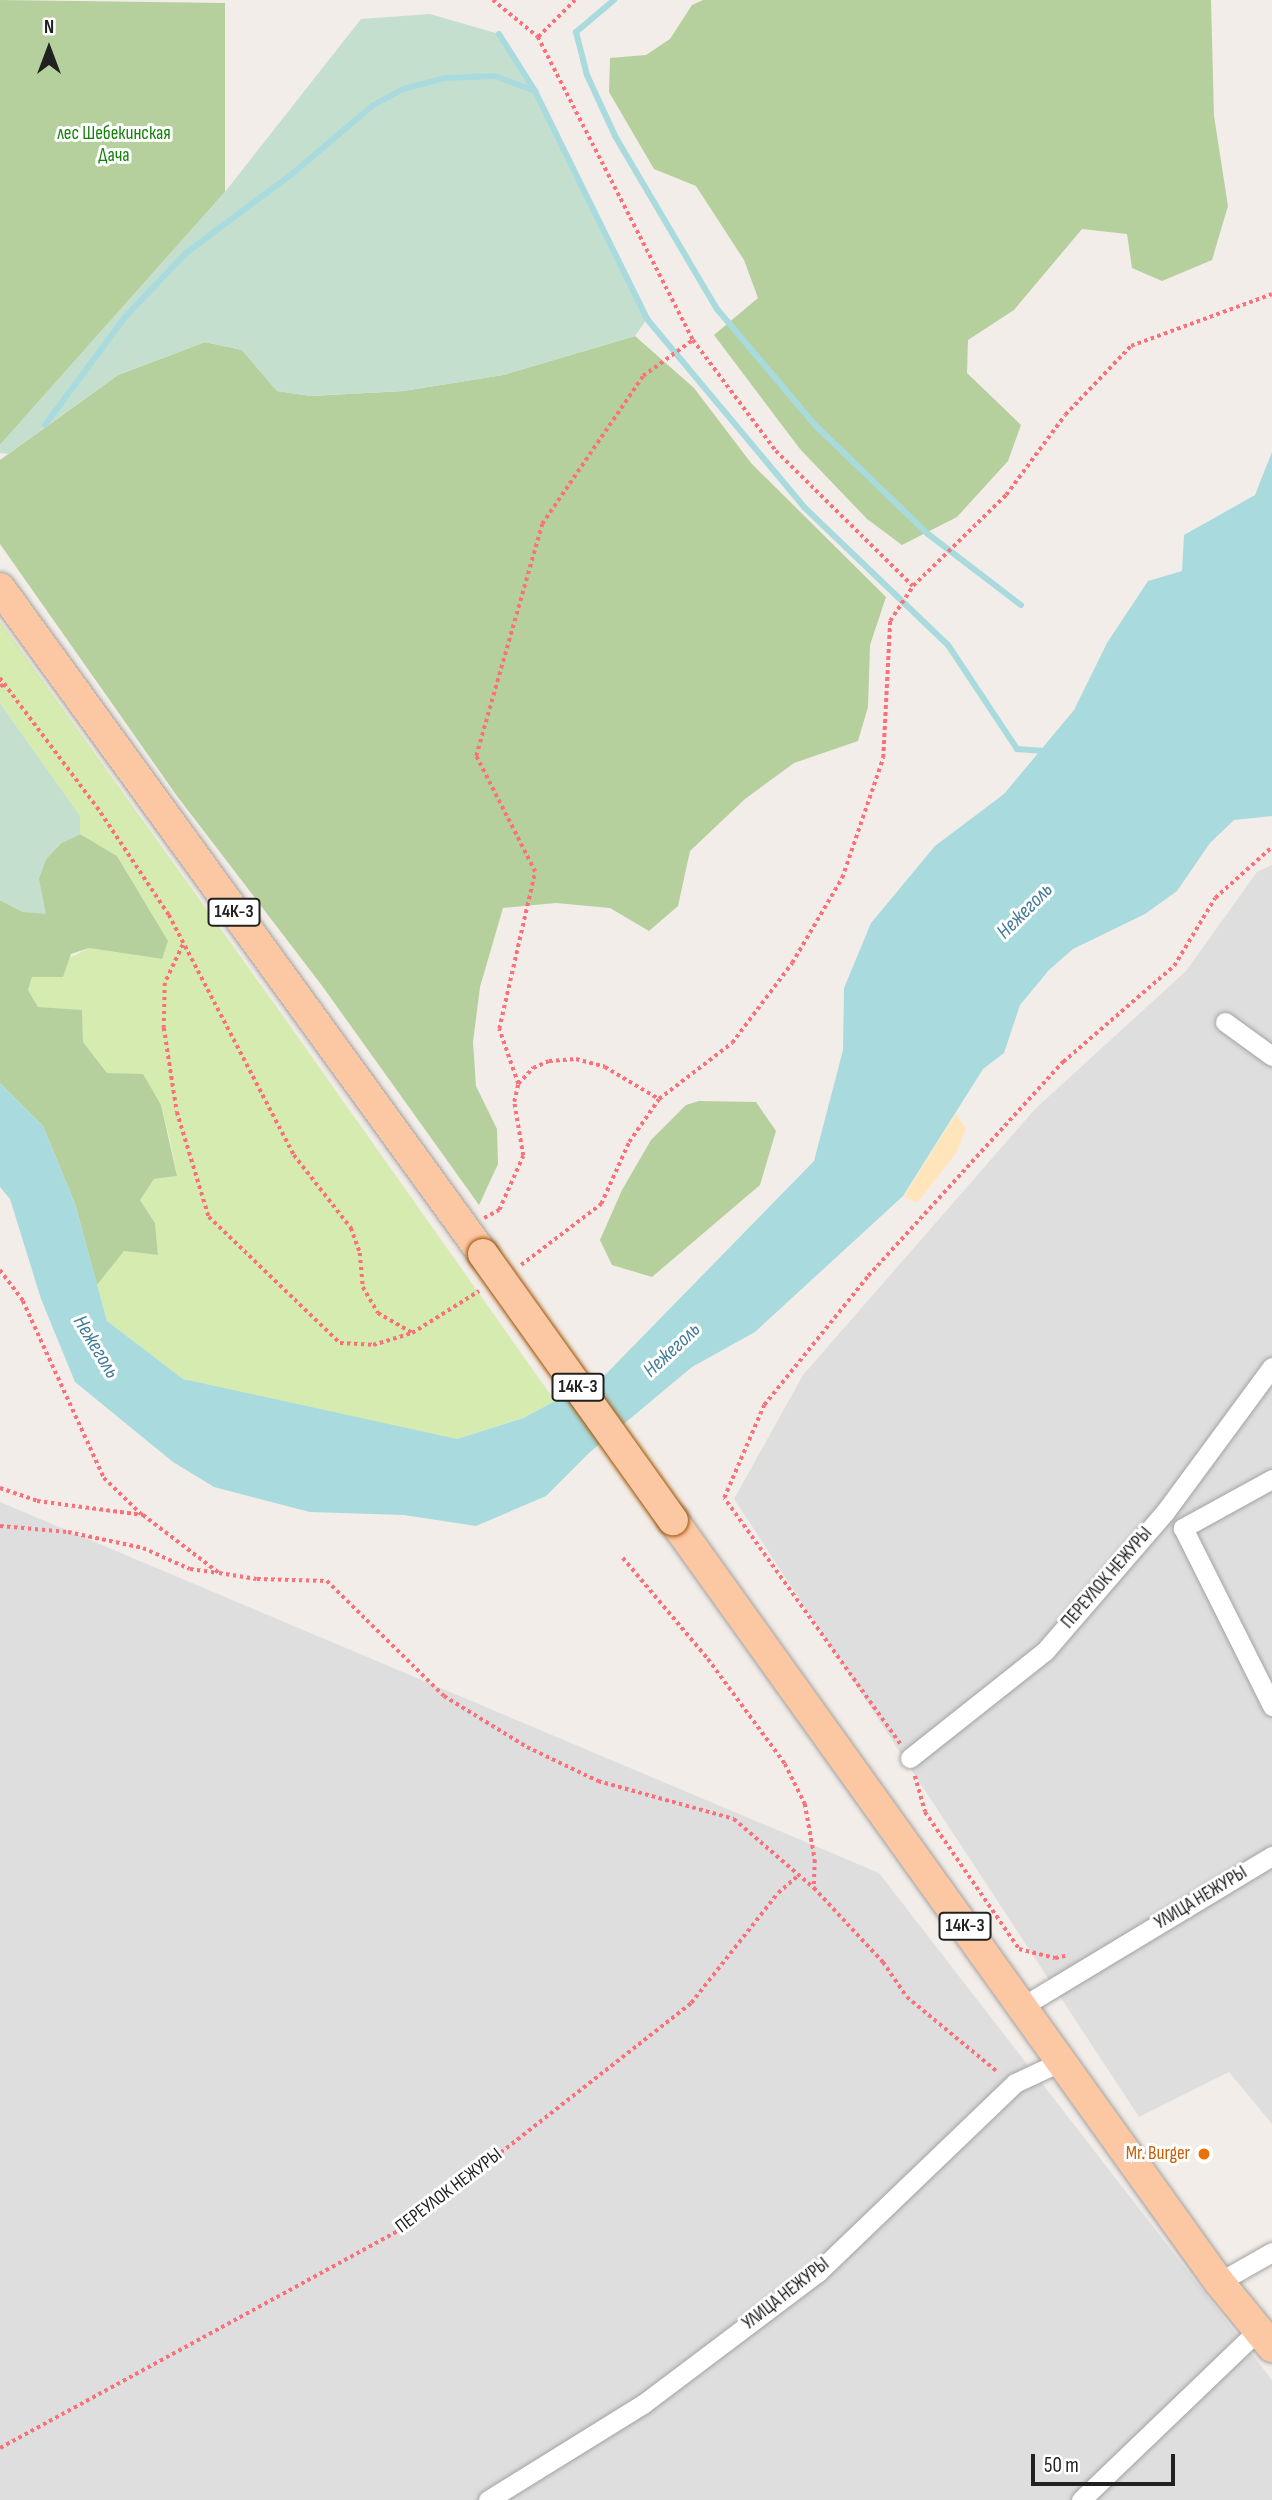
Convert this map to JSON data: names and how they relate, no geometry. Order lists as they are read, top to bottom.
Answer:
{
  "streets": {
    "main road": ["14К-3"],
    "street": ["ПЕРЕУЛОК НЕЖУРЫ", "УЛИЦА НЕЖУРЫ"]
  },
  "crossings": [
    ["14К-3", "УЛИЦА НЕЖУРЫ"]
  ],
  "water": ["Нежеголь"],
  "parks": ["лес Шебекинская Дача"],
  "places": ["Mr. Burger"],
  "scale_bar": "50 m",
  "north": "top"
}
